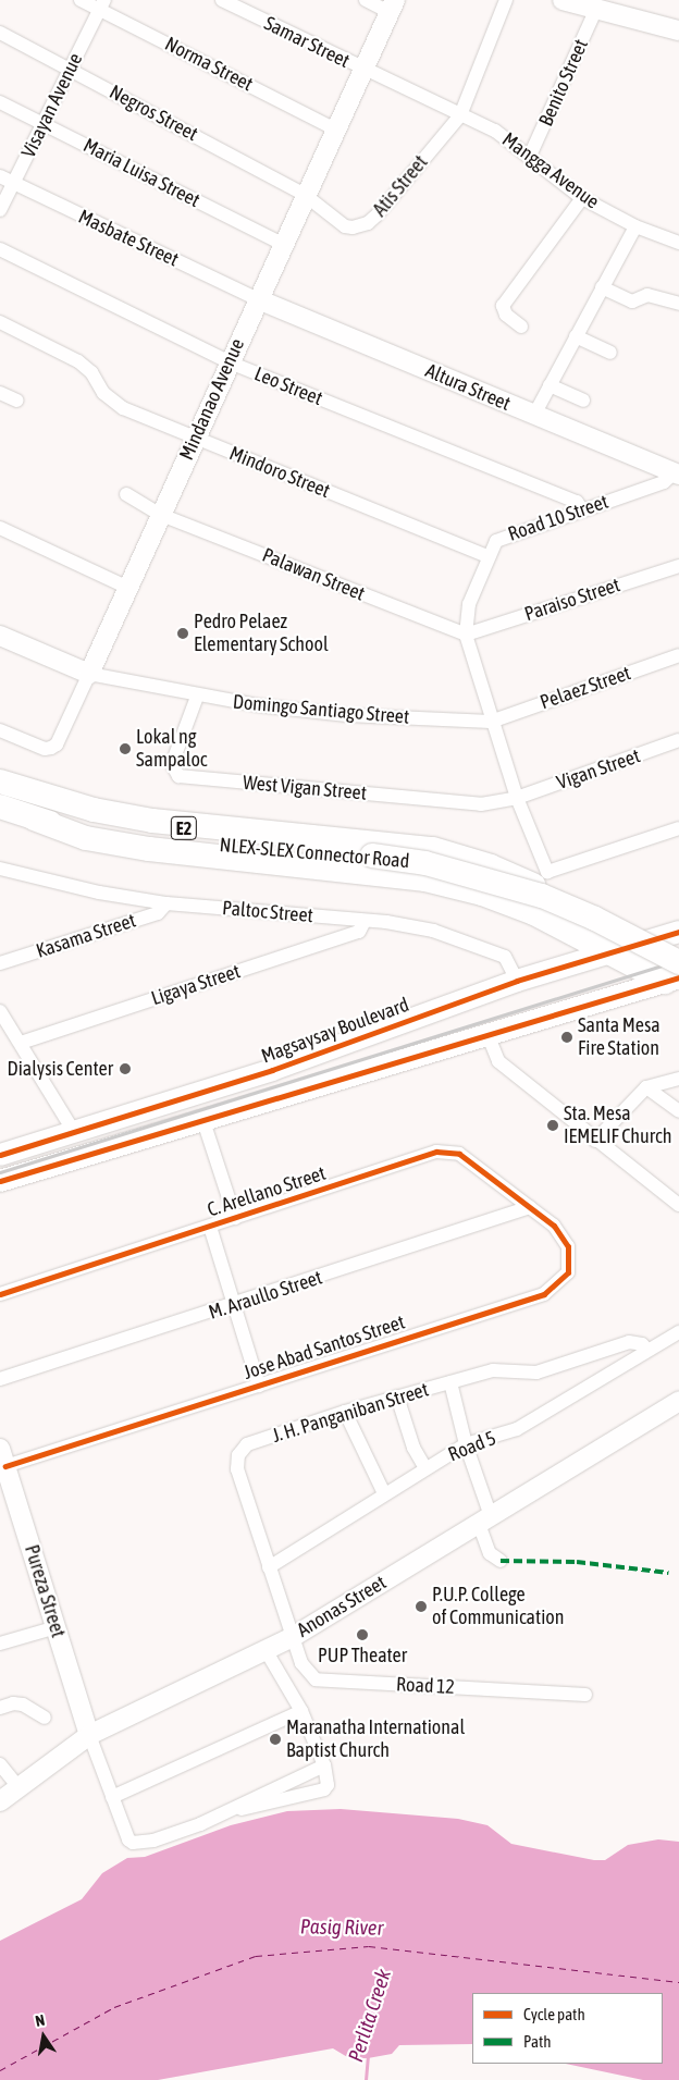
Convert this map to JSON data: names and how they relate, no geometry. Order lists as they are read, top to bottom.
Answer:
{
  "streets": {
    "highway": ["E2", "NLEX-SLEX Connector Road"],
    "main road": ["Magsaysay Boulevard"],
    "street": [
      "Samar Street",
      "Norma Street",
      "Benito Street",
      "Visayan Avenue",
      "Negros Street",
      "Mangga Avenue",
      "Maria Luisa Street",
      "Atis Street",
      "Masbate Street",
      "Leo Street",
      "Altura Street",
      "Mindanao Avenue",
      "Mindoro Street",
      "Road 10 Street",
      "Palawan Street",
      "Paraiso Street",
      "Pelaez Street",
      "Domingo Santiago Street",
      "Vigan Street",
      "West Vigan Street",
      "Paltoc Street",
      "Kasama Street",
      "Ligaya Street",
      "C. Arellano Street",
      "M. Araullo Street",
      "Jose Abad Santos Street",
      "J. H. Panganiban Street",
      "Road 5",
      "Pureza Street",
      "Anonas Street",
      "Road 12"
    ]
  },
  "crossings": [
    ["Samar Street", "Mangga Avenue"],
    ["Samar Street", "Mindanao Avenue"],
    ["Norma Street", "Visayan Avenue"],
    ["Norma Street", "Mindanao Avenue"],
    ["Benito Street", "Mangga Avenue"],
    ["Visayan Avenue", "Negros Street"],
    ["Visayan Avenue", "Maria Luisa Street"],
    ["Visayan Avenue", "Masbate Street"],
    ["Negros Street", "Atis Street"],
    ["Negros Street", "Mindanao Avenue"],
    ["Mangga Avenue", "Atis Street"],
    ["Mangga Avenue", "Mindanao Avenue"],
    ["Maria Luisa Street", "Mindanao Avenue"],
    ["Atis Street", "Mindanao Avenue"],
    ["Masbate Street", "Altura Street"],
    ["Masbate Street", "Mindanao Avenue"],
    ["Leo Street", "Mindanao Avenue"],
    ["Leo Street", "Road 10 Street"],
    ["Altura Street", "Mindanao Avenue"],
    ["Altura Street", "Road 10 Street"],
    ["Mindanao Avenue", "Mindoro Street"],
    ["Mindanao Avenue", "Palawan Street"],
    ["Mindanao Avenue", "Domingo Santiago Street"],
    ["Mindoro Street", "Road 10 Street"],
    ["Road 10 Street", "Palawan Street"],
    ["Road 10 Street", "Paraiso Street"],
    ["Road 10 Street", "Pelaez Street"],
    ["Road 10 Street", "Domingo Santiago Street"],
    ["Palawan Street", "Paraiso Street"],
    ["Pelaez Street", "Domingo Santiago Street"],
    ["Domingo Santiago Street", "West Vigan Street"],
    ["Vigan Street", "West Vigan Street"],
    ["Paltoc Street", "Kasama Street"],
    ["Paltoc Street", "Ligaya Street"],
    ["Paltoc Street", "Magsaysay Boulevard"],
    ["C. Arellano Street", "M. Araullo Street"],
    ["C. Arellano Street", "Jose Abad Santos Street"],
    ["M. Araullo Street", "Jose Abad Santos Street"],
    ["Jose Abad Santos Street", "Pureza Street"],
    ["J. H. Panganiban Street", "Road 5"],
    ["J. H. Panganiban Street", "Anonas Street"],
    ["J. H. Panganiban Street", "Road 12"],
    ["Pureza Street", "Anonas Street"],
    ["Anonas Street", "Road 12"]
  ],
  "water": ["Pasig River", "Perlita Creek"],
  "places": [
    "Pedro Pelaez Elementary School",
    "Lokal ng Sampaloc",
    "Santa Mesa Fire Station",
    "Dialysis Center",
    "Sta. Mesa IEMELIF Church",
    "P.U.P. College of Communication",
    "PUP Theater",
    "Maranatha International Baptist Church"
  ],
  "legend": ["Cycle path", "Path"],
  "north": "top"
}
